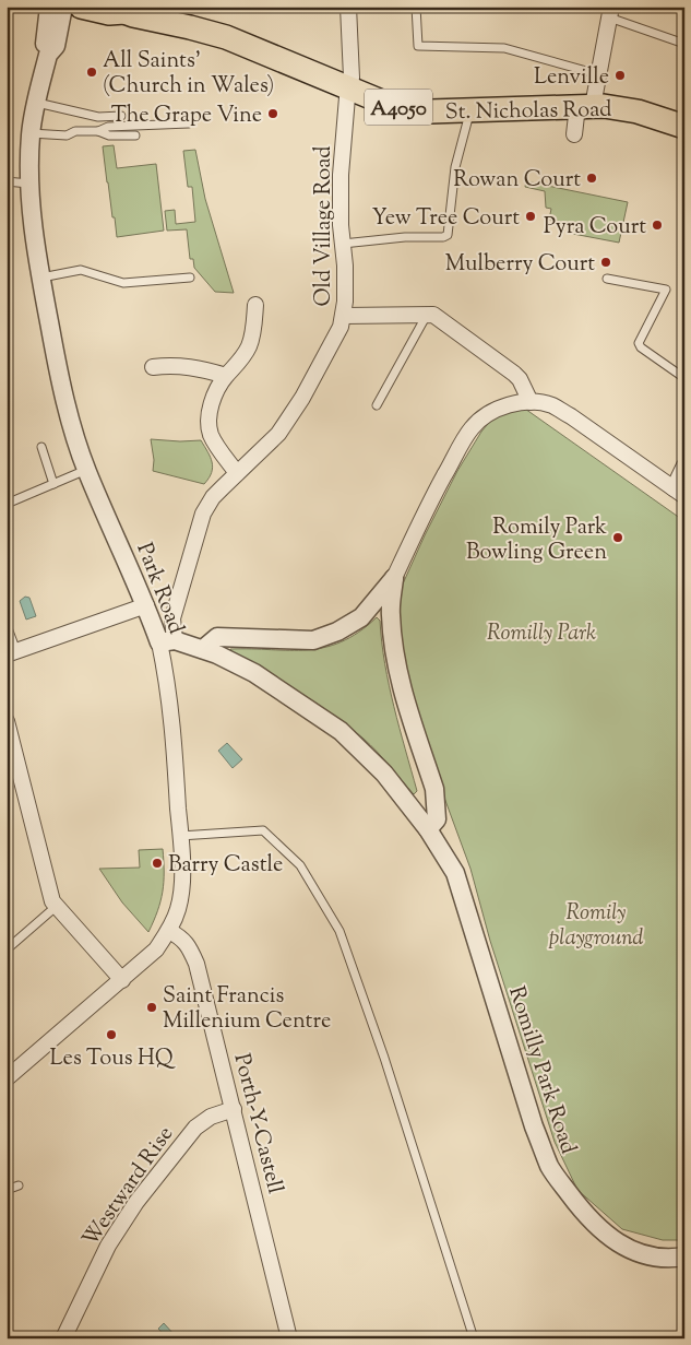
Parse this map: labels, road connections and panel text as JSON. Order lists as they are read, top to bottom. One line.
{"streets":{"main road":["A4050","St. Nicholas Road"],"street":["Old Village Road","Park Road","Romilly Park Road","Porth-Y-Castell","Westward Rise"]},"crossings":[["St. Nicholas Road","Old Village Road"],["Old Village Road","Park Road"],["Old Village Road","Romilly Park Road"],["Park Road","Romilly Park Road"],["Park Road","Porth-Y-Castell"],["Porth-Y-Castell","Westward Rise"]],"parks":["Romilly Park","Romily playground"],"places":["All Saints' (Church in Wales)","Lenville","The Grape Vine","Rowan Court","Yew Tree Court","Pyra Court","Mulberry Court","Romily Park Bowling Green","Barry Castle","Saint Francis Millenium Centre","Les Tous HQ"]}
